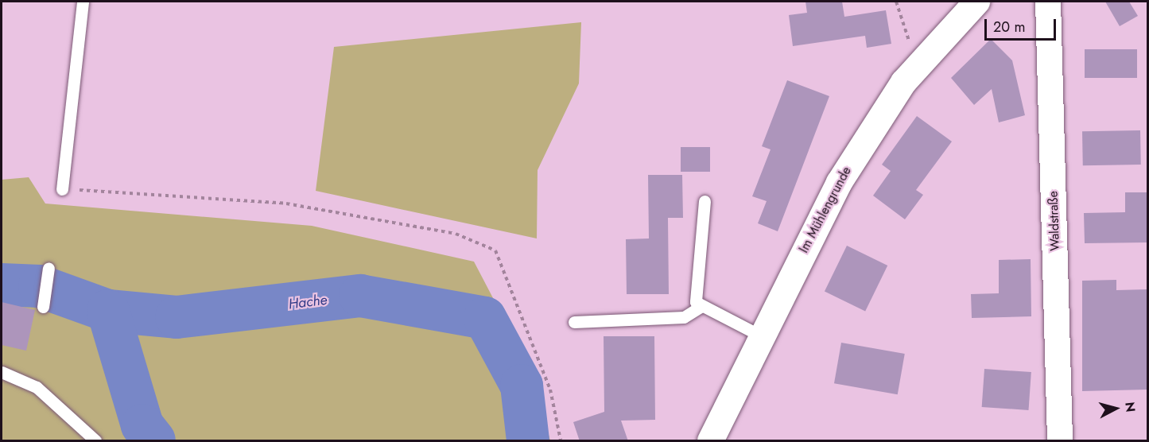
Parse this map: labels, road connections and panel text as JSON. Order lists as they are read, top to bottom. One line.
{"streets":{"main road":["Im Mühlengrunde"],"street":["Waldstraße"]},"water":["Hache"],"scale_bar":"20 m","north":"right"}
